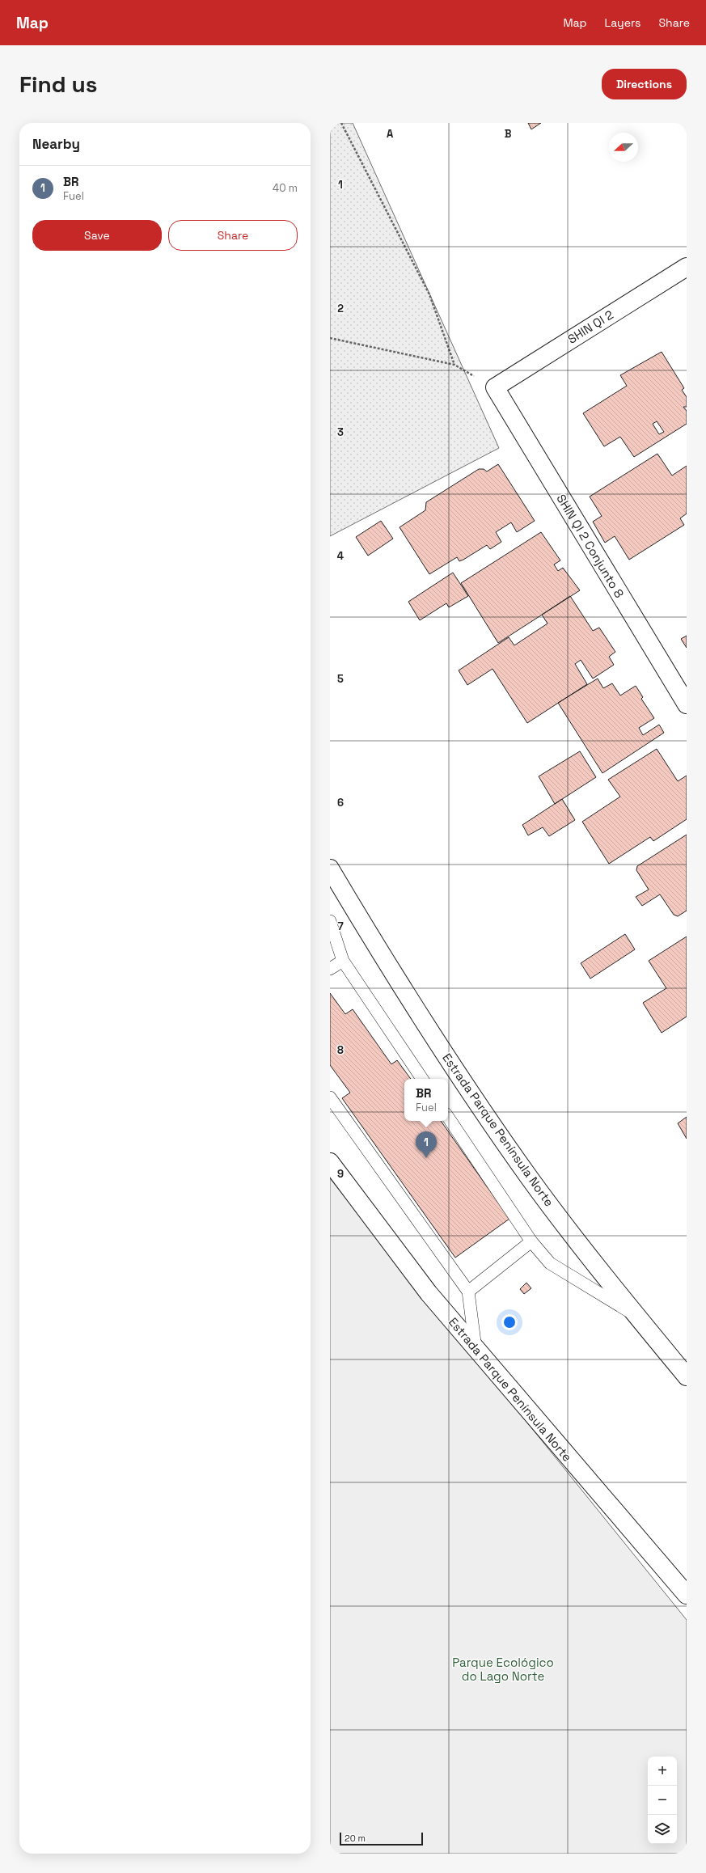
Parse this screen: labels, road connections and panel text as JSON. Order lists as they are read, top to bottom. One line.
{"streets":{"main road":["SHIN QI 2","SHIN QI 2 Conjunto 8","Estrada Parque Península Norte"]},"crossings":[["SHIN QI 2","SHIN QI 2 Conjunto 8"]],"parks":["Parque Ecológico do Lago Norte"],"scale_bar":"20 m","north":"left","page":{"header":"Map","nav":["Map","Layers","Share"],"buttons":["Directions",["Save","Share"]],"title":"Find us","heading":"Nearby","list":[{"mark":"1","name":"BR","note":"Fuel","value":"40 m"}],"popup":["BR","Fuel"],"pins":"1","map_buttons":["+","−"],"scale":"20 m"},"grid":{"columns":["A","B"],"rows":["1","2","3","4","5","6","7","8","9"]}}
